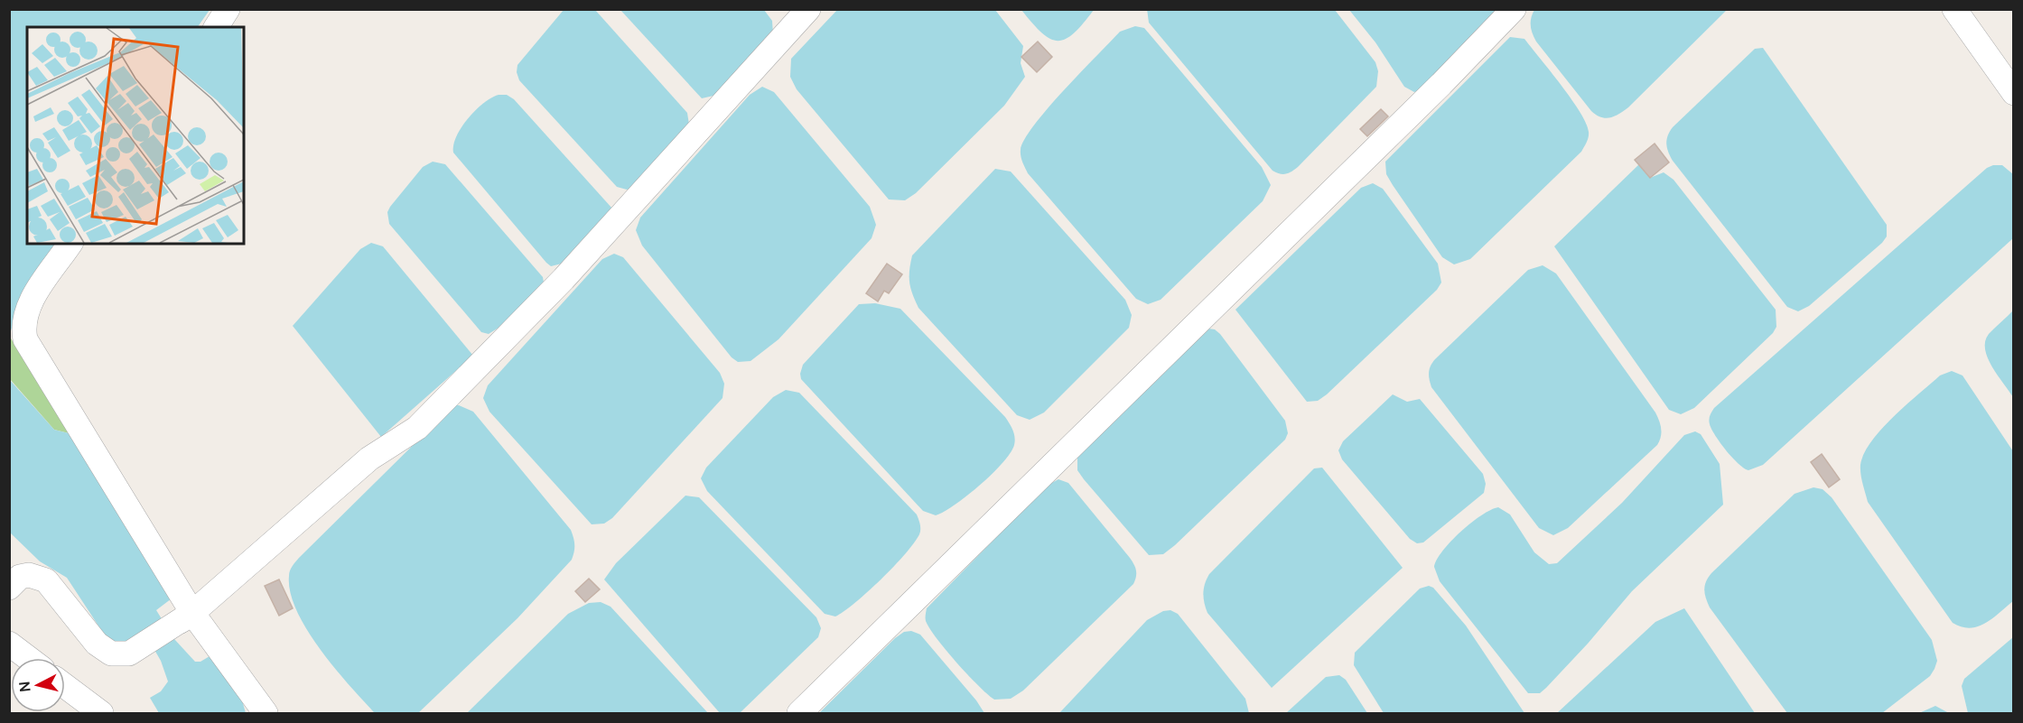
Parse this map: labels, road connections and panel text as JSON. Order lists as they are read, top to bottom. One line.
{"north":"left"}
